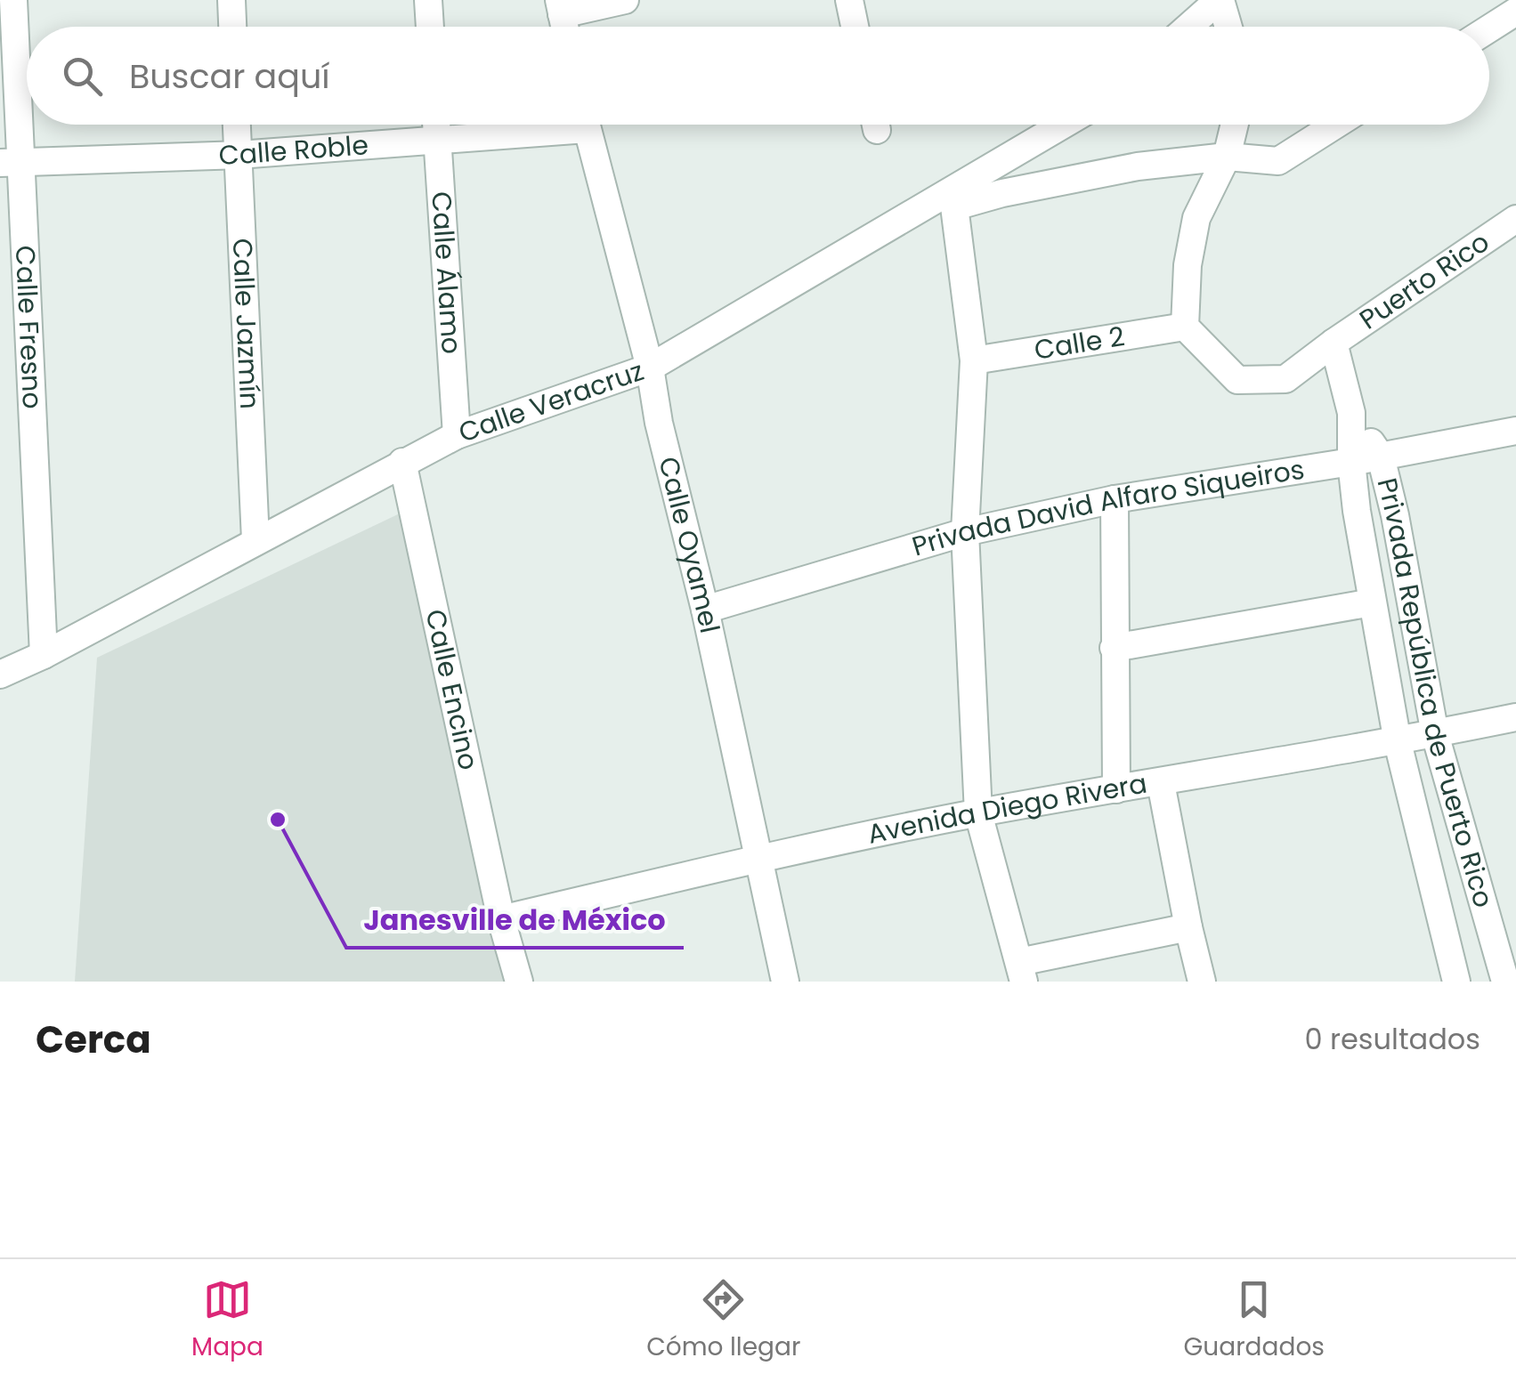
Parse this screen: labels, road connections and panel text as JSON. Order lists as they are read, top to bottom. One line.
{"streets":{"street":["Calle Roble","Calle Álamo","Puerto Rico","Calle Jazmín","Calle Fresno","Calle 2","Calle Veracruz","Privada David Alfaro Siqueiros","Calle Oyamel","Calle Encino","Privada República de Puerto Rico","Avenida Diego Rivera"]},"crossings":[["Calle Roble","Calle Álamo"],["Calle Roble","Calle Jazmín"],["Calle Roble","Calle Fresno"],["Calle Álamo","Calle Veracruz"],["Puerto Rico","Calle 2"],["Puerto Rico","Privada República de Puerto Rico"],["Calle Jazmín","Calle Veracruz"],["Calle Fresno","Calle Veracruz"],["Calle Veracruz","Calle Oyamel"],["Calle Veracruz","Calle Encino"],["Privada David Alfaro Siqueiros","Calle Oyamel"],["Privada David Alfaro Siqueiros","Privada República de Puerto Rico"],["Calle Oyamel","Avenida Diego Rivera"],["Calle Encino","Avenida Diego Rivera"],["Privada República de Puerto Rico","Avenida Diego Rivera"]],"places":["Janesville de México"],"page":{"search":"Buscar aquí","heading":["Cerca","0 resultados"],"nav":["Mapa","Cómo llegar","Guardados"]}}
